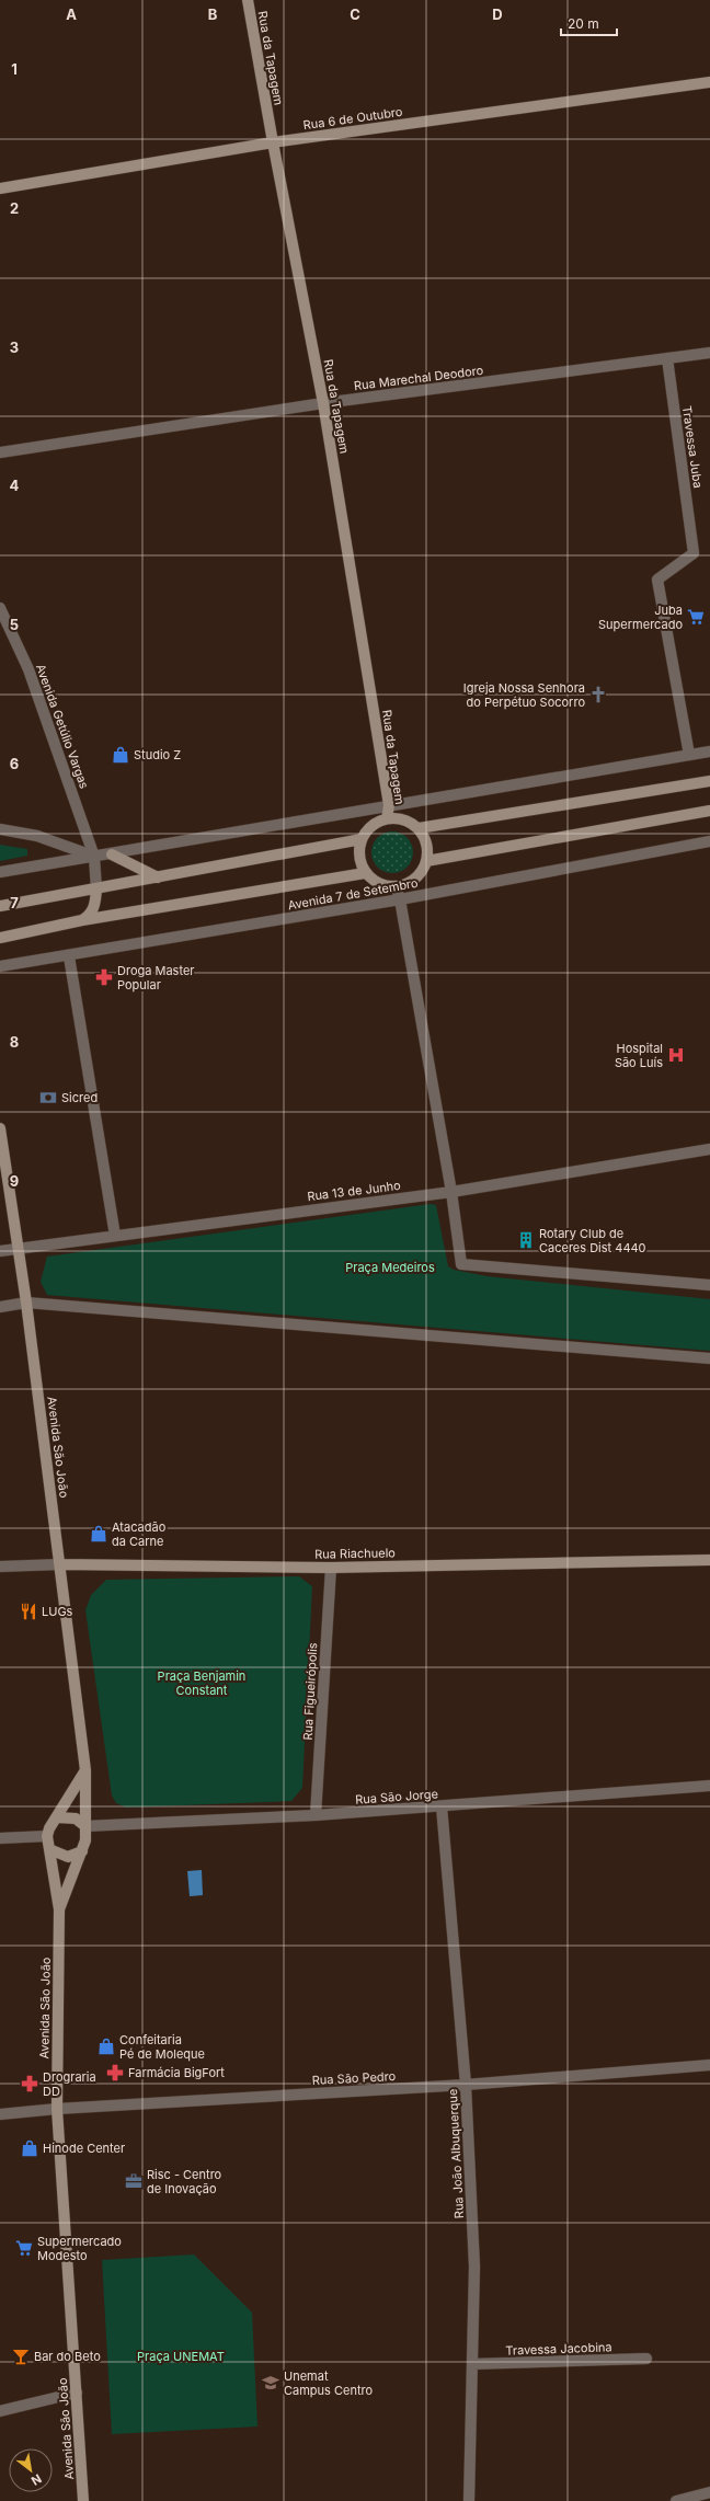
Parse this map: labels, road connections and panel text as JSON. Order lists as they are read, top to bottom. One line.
{"streets":{"main road":["Rua da Tapagem","Rua 6 de Outubro","Avenida 7 de Setembro","Avenida São João","Rua Riachuelo"],"street":["Rua Marechal Deodoro","Travessa Juba","Avenida Getúlio Vargas","Rua 13 de Junho","Rua Figueirópolis","Rua São Jorge","Rua São Pedro","Rua João Albuquerque","Travessa Jacobina"]},"crossings":[["Rua da Tapagem","Rua 6 de Outubro"],["Rua da Tapagem","Rua Marechal Deodoro"],["Rua da Tapagem","Avenida 7 de Setembro"],["Rua Marechal Deodoro","Travessa Juba"],["Rua 13 de Junho","Avenida São João"],["Avenida São João","Rua Riachuelo"],["Avenida São João","Rua São Jorge"],["Avenida São João","Rua São Pedro"],["Rua Riachuelo","Rua Figueirópolis"],["Rua Figueirópolis","Rua São Jorge"],["Rua São Jorge","Rua João Albuquerque"],["Rua São Pedro","Rua João Albuquerque"],["Rua João Albuquerque","Travessa Jacobina"]],"parks":["Praça Medeiros","Praça Benjamin Constant","Praça UNEMAT"],"places":{"supermarket":["Juba Supermercado","Supermercado Modesto"],"church":["Igreja Nossa Senhora do Perpétuo Socorro"],"shop":["Studio Z","Atacadão da Carne","Confeitaria Pé de Moleque","Hinode Center"],"pharmacy":["Droga Master Popular","Farmácia BigFort","Drograria DD"],"hospital":["Hospital São Luís"],"bank":["Sicred"],"building":["Rotary Club de Caceres Dist 4440"],"restaurant":["LUGs"],"office":["Risc - Centro de Inovação"],"bar":["Bar do Beto"],"school or university":["Unemat Campus Centro"]},"scale_bar":"20 m","north":"bottom right","grid":{"columns":["A","B","C","D"],"rows":["1","2","3","4","5","6","7","8","9"]}}
